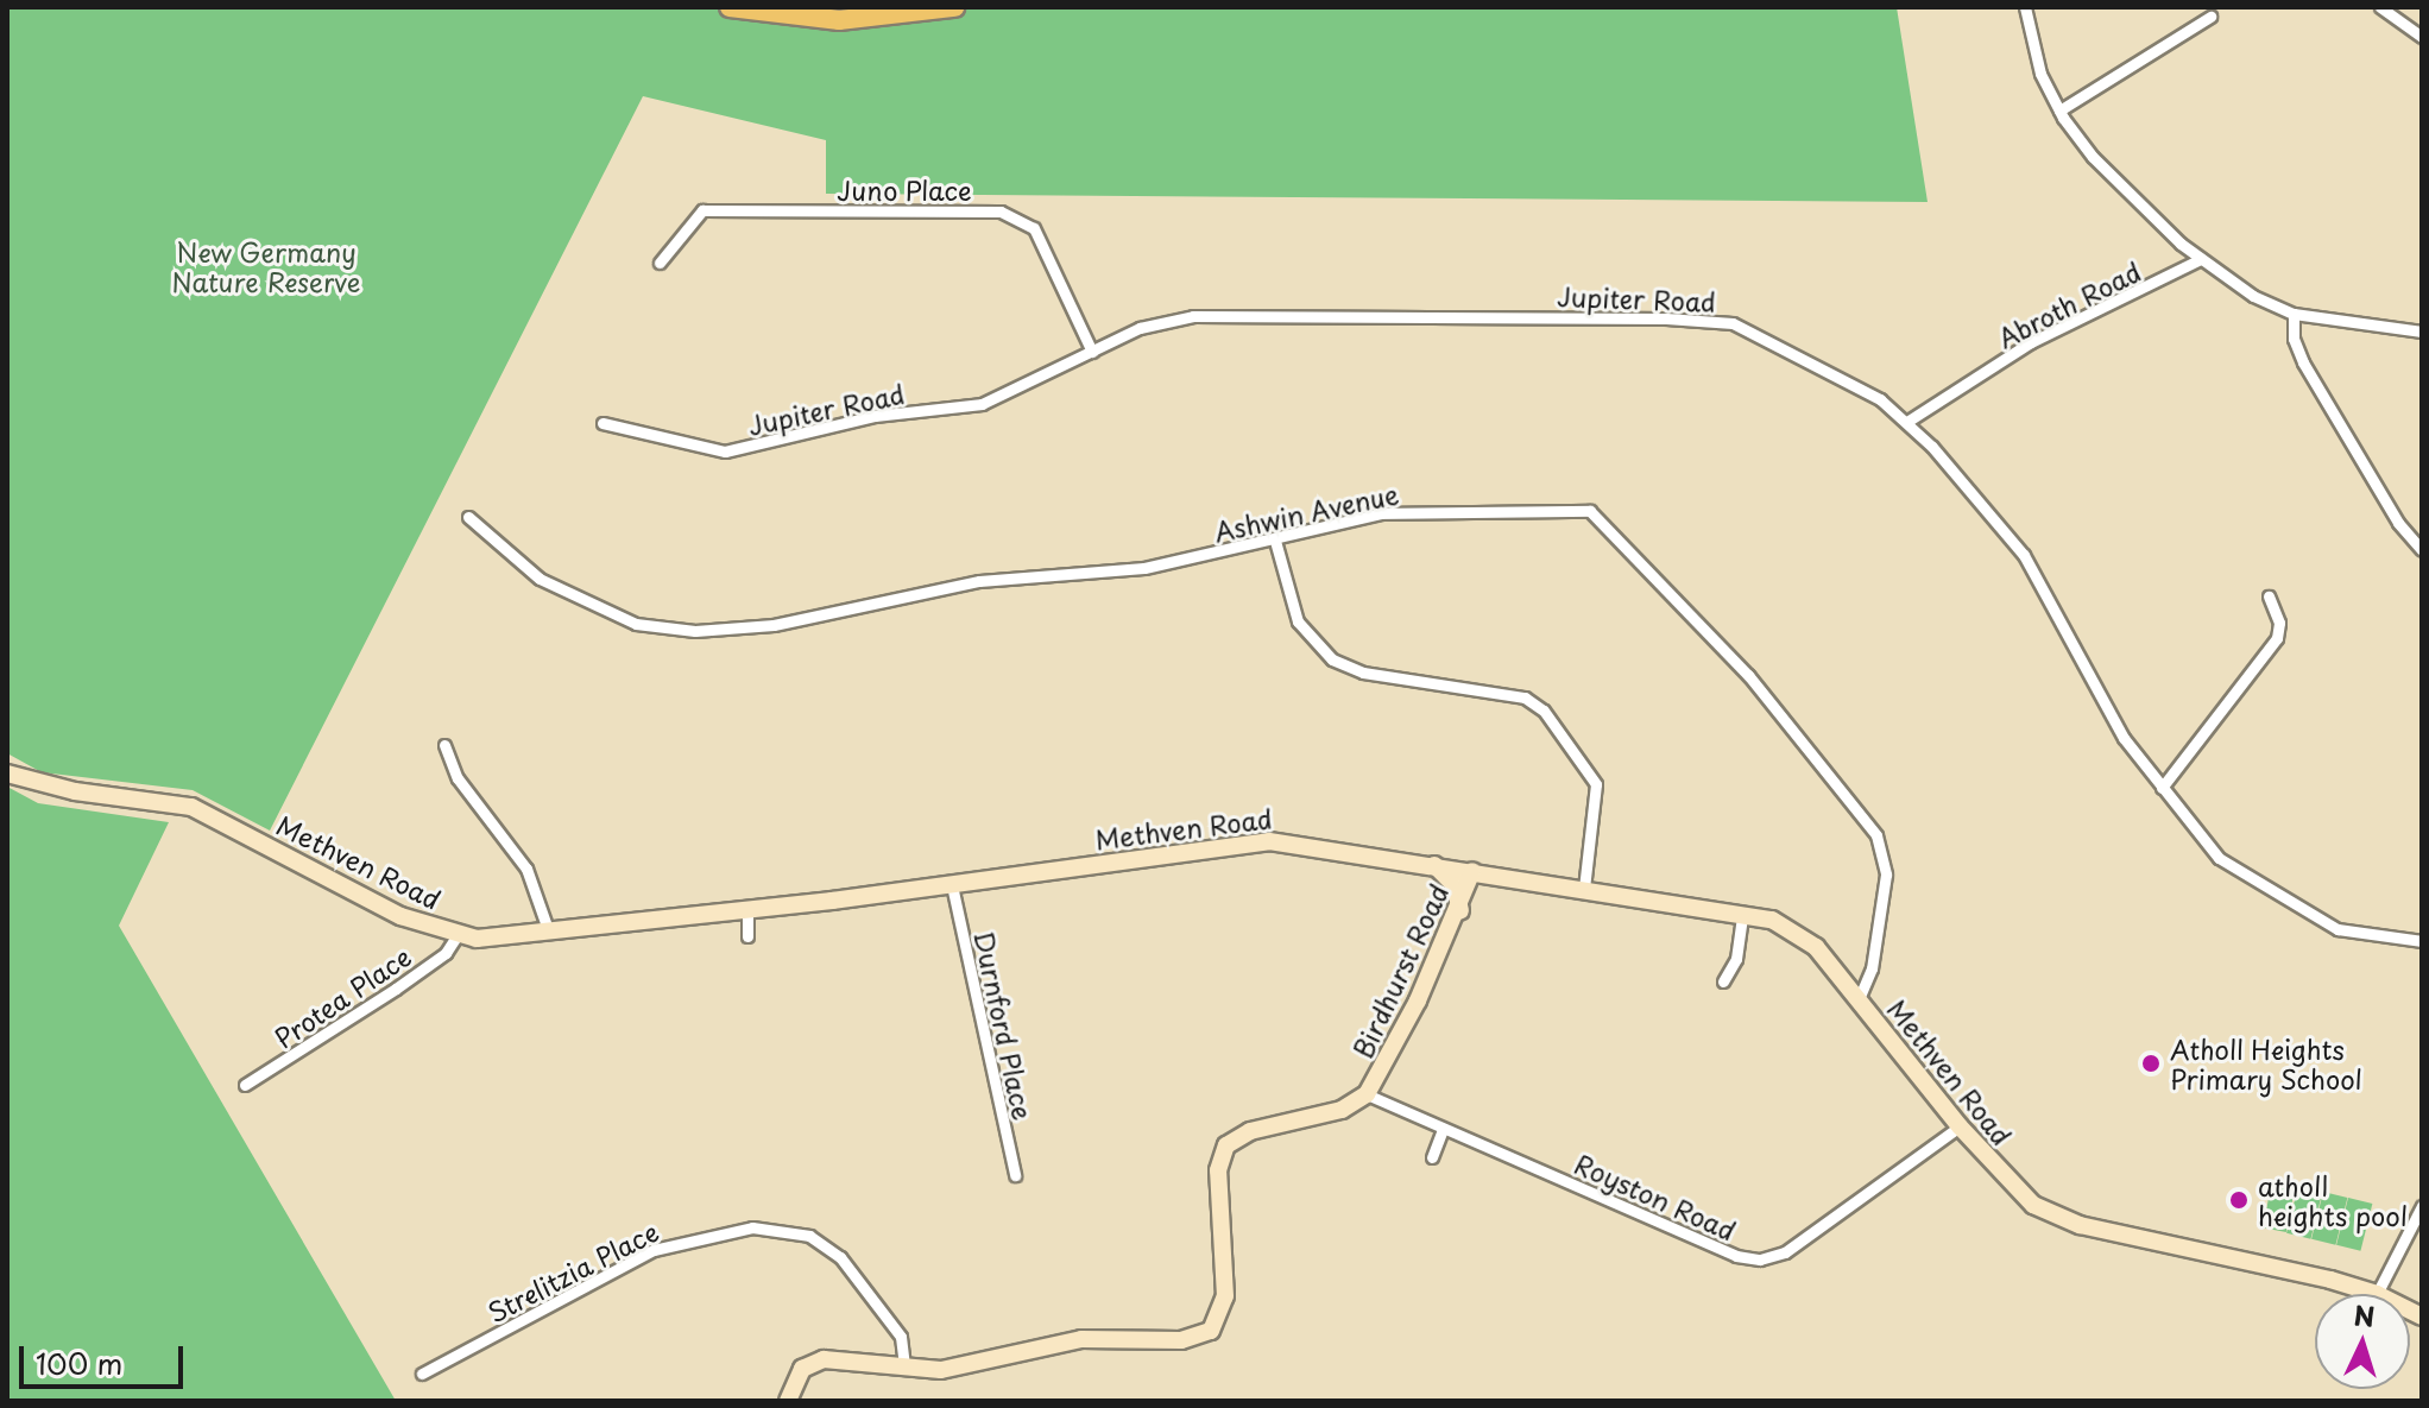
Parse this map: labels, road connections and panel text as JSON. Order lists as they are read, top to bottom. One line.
{"streets":{"street":["Juno Place","Jupiter Road","Abroth Road","Ashwin Avenue","Methven Road","Birdhurst Road","Protea Place","Durnford Place","Royston Road","Strelitzia Place"]},"crossings":[["Juno Place","Jupiter Road"],["Jupiter Road","Abroth Road"],["Ashwin Avenue","Methven Road"],["Methven Road","Birdhurst Road"],["Methven Road","Protea Place"],["Methven Road","Durnford Place"],["Methven Road","Royston Road"],["Birdhurst Road","Royston Road"],["Birdhurst Road","Strelitzia Place"]],"parks":["New Germany Nature Reserve"],"places":["Atholl Heights Primary School","atholl heights pool"],"scale_bar":"100 m","north":"top"}
